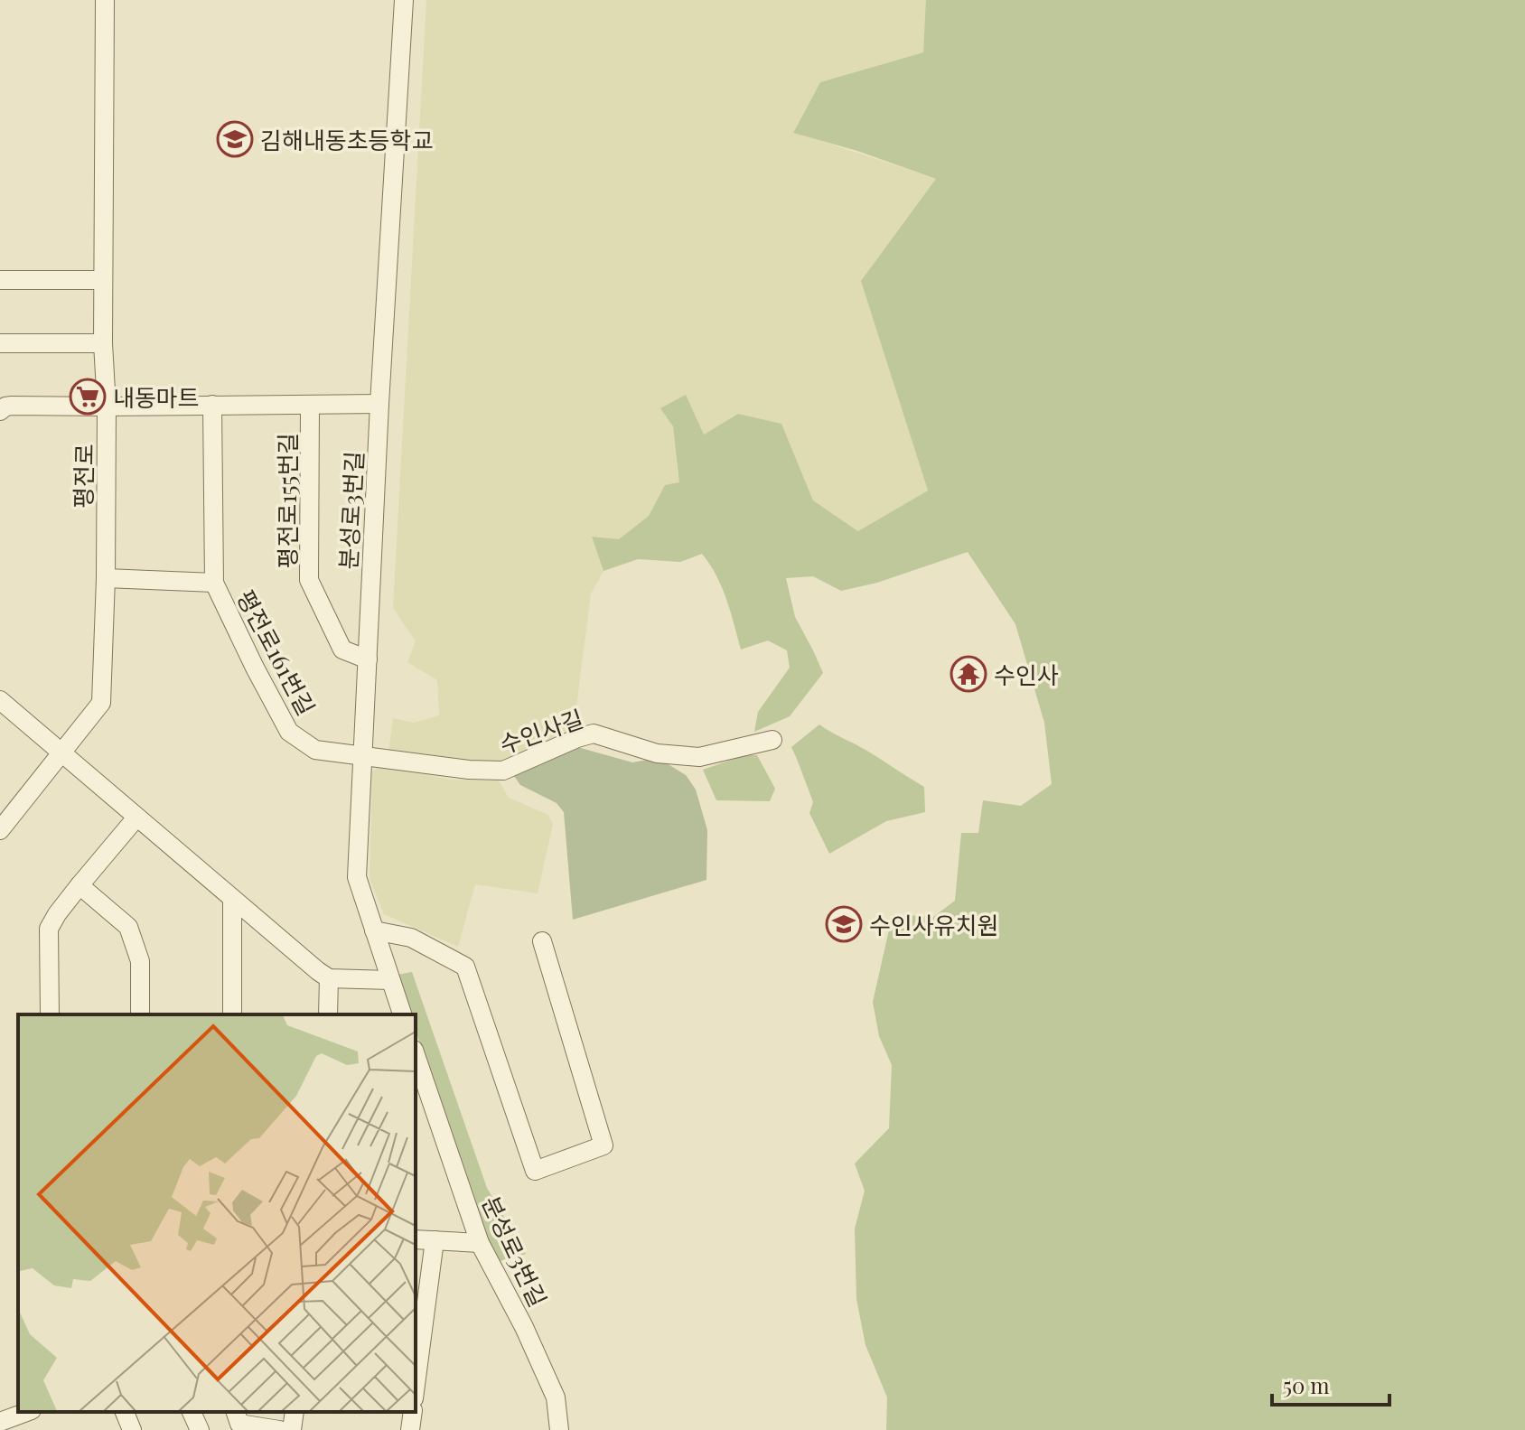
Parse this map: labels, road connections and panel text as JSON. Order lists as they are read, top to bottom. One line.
{"streets":{"street":["평전로","평전로155번길","분성로3번길","평전로161번길","수인사길"]},"crossings":[["평전로","평전로155번길"],["평전로","평전로161번길"],["평전로155번길","분성로3번길"],["분성로3번길","평전로161번길"],["분성로3번길","수인사길"],["평전로161번길","수인사길"]],"places":{"school or university":["김해내동초등학교","수인사유치원"],"supermarket":["내동마트"],"temple":["수인사"]},"scale_bar":"50 m"}
